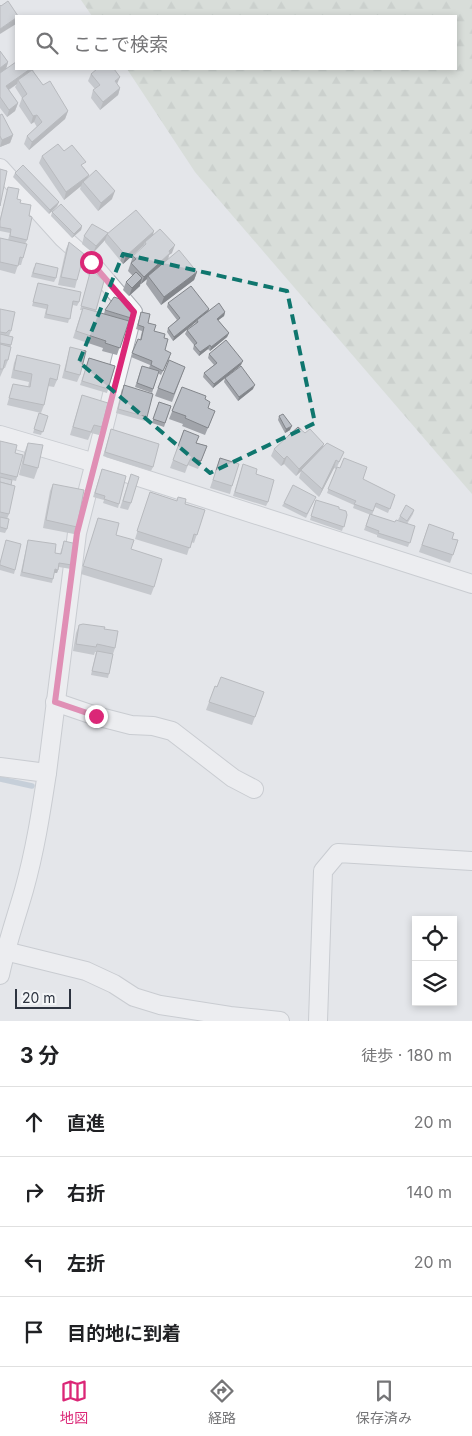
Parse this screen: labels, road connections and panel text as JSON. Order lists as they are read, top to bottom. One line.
{"scale_bar":"20 m","page":{"search":"ここで検索","scale":"20 m","heading":["3 分","徒歩 · 180 m"],"list":[["直進","20 m"],["右折","140 m"],["左折","20 m"],"目的地に到着"],"nav":["地図","経路","保存済み"]}}
